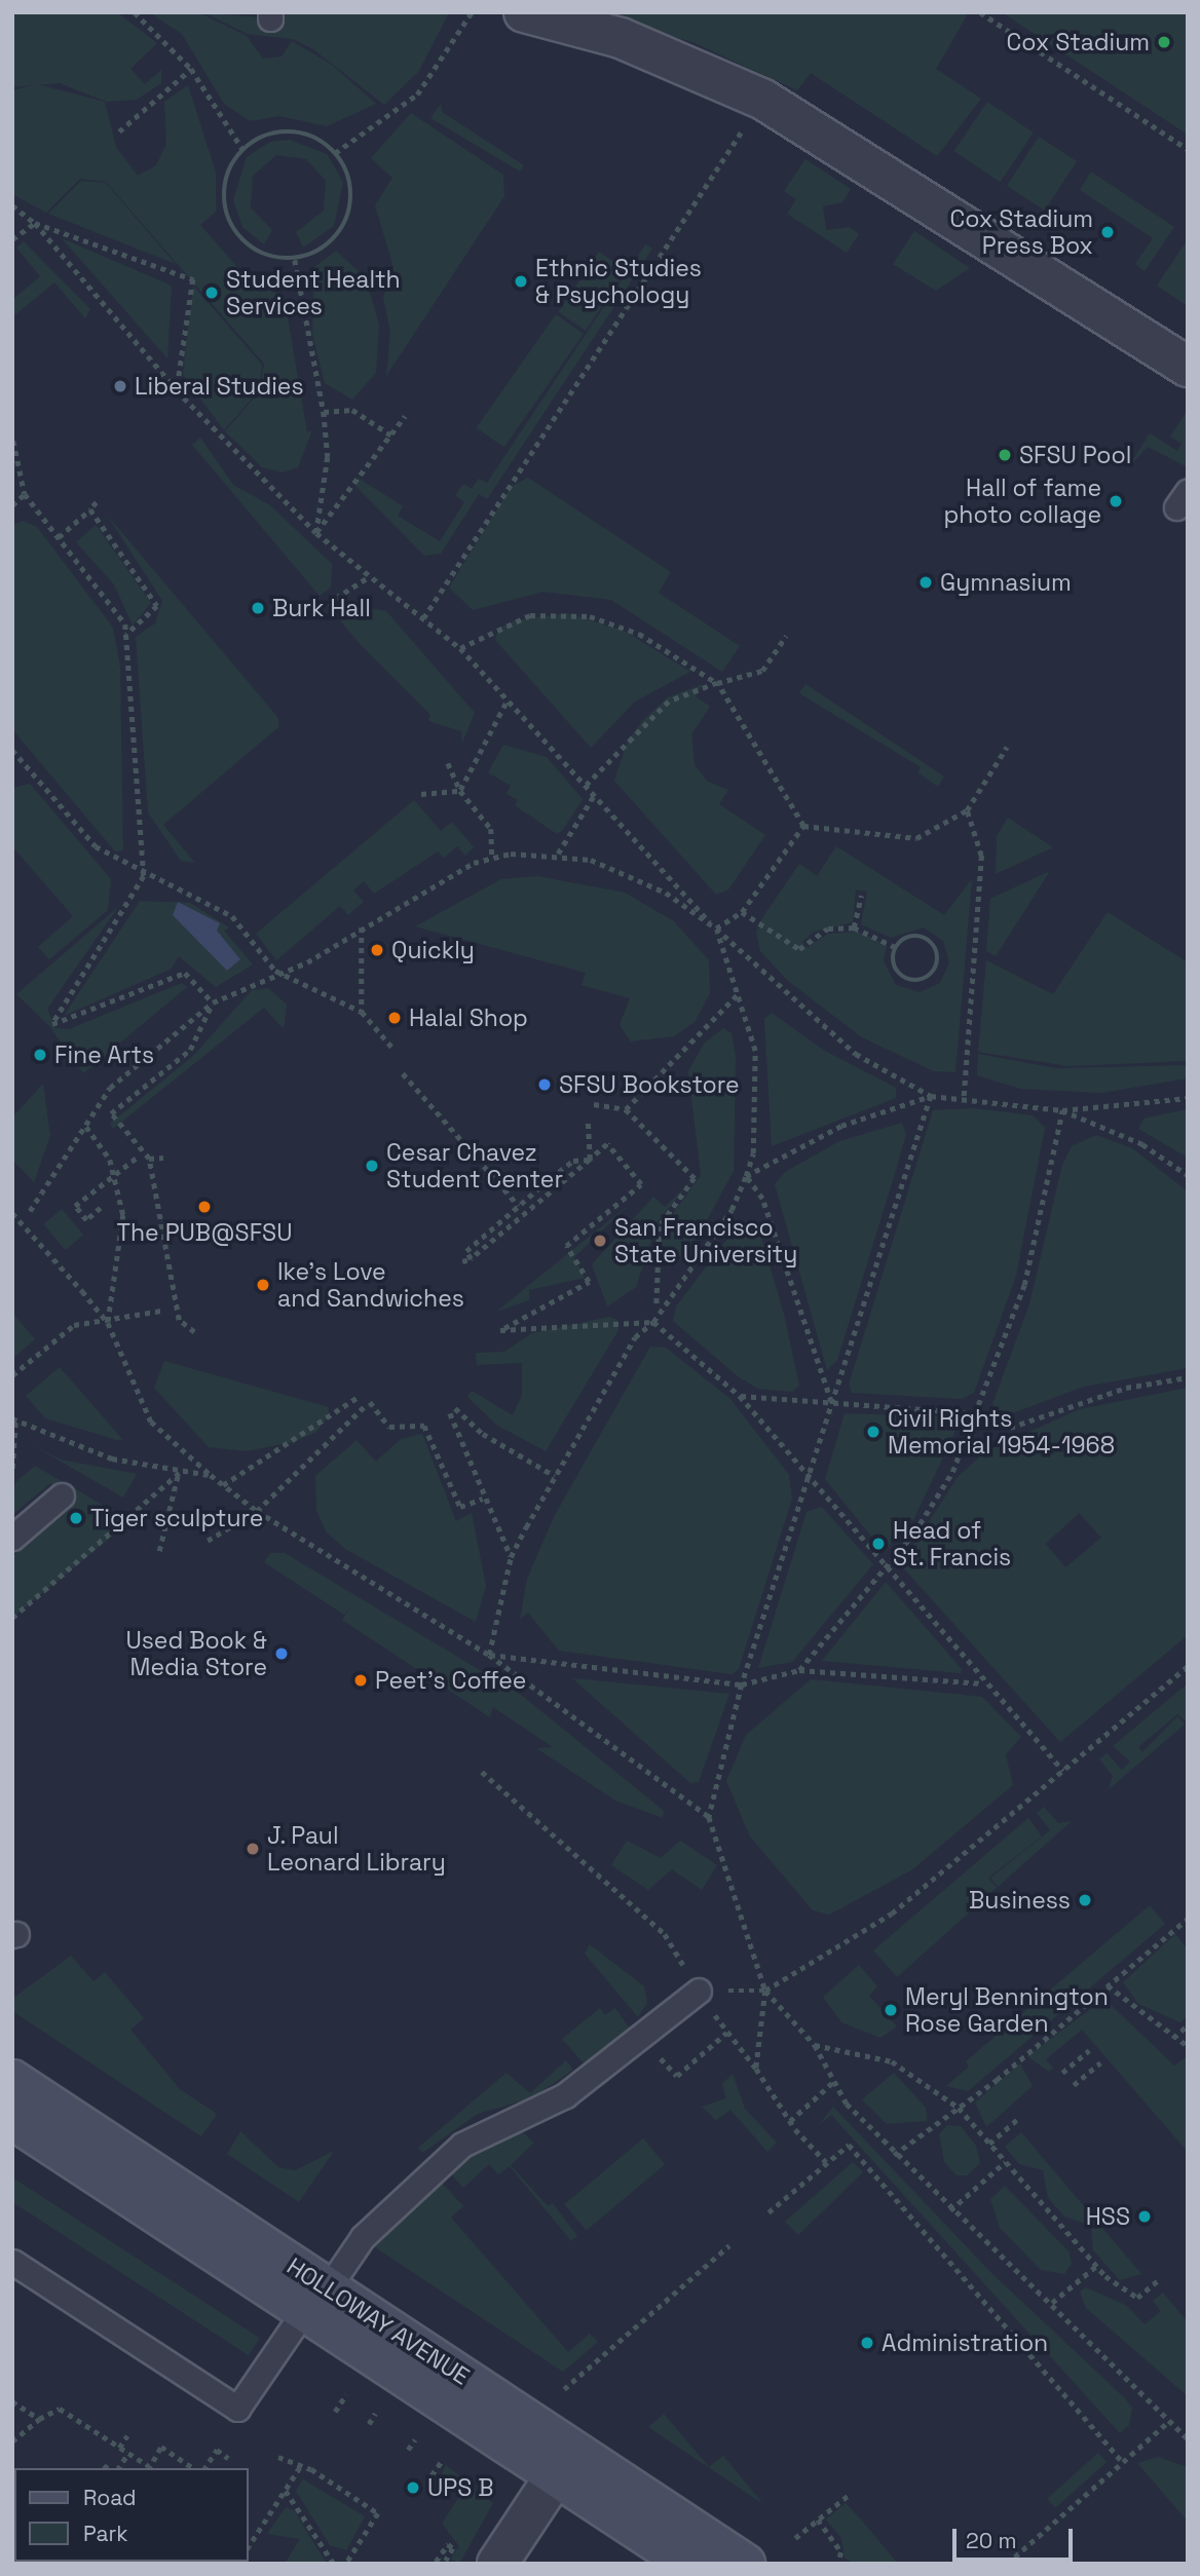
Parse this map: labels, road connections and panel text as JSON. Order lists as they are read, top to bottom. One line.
{"streets":{"street":["HOLLOWAY AVENUE"]},"places":["Cox Stadium","Cox Stadium Press Box","Ethnic Studies & Psychology","Student Health Services","Liberal Studies","SFSU Pool","Hall of fame photo collage","Gymnasium","Burk Hall","Quickly","Halal Shop","Fine Arts","SFSU Bookstore","Cesar Chavez Student Center","The PUB@SFSU","San Francisco State University","Ike's Love and Sandwiches","Civil Rights Memorial 1954-1968","Tiger sculpture","Head of St. Francis","Used Book & Media Store","Peet's Coffee","J. Paul Leonard Library","Business","Meryl Bennington Rose Garden","HSS","Administration","UPS B"],"legend":["Road","Park"],"scale_bar":"20 m"}
